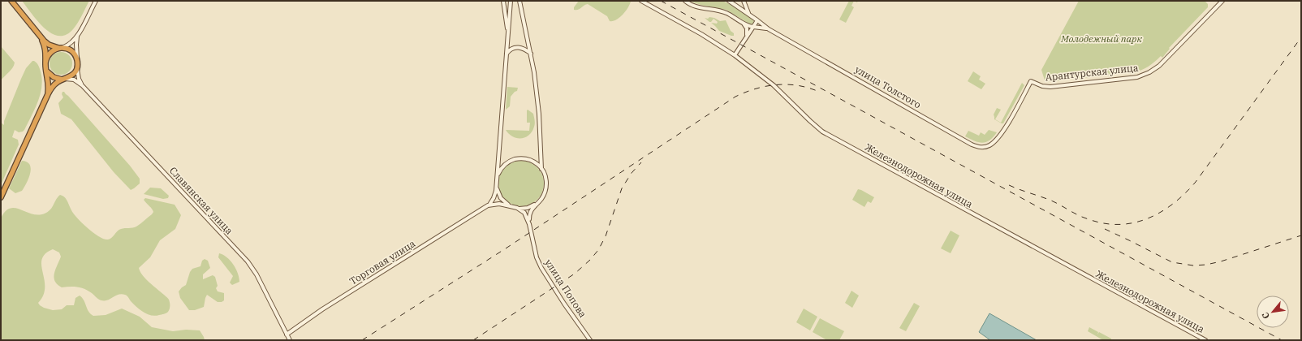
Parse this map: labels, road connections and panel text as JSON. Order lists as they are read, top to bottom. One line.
{"streets":{"street":["Арантурская улица","улица Толстого","Железнодорожная улица","Славянская улица","Торговая улица","улица Попова"]},"crossings":[["Арантурская улица","улица Толстого"],["Славянская улица","Торговая улица"]],"parks":["Молодежный парк"],"north":"bottom left"}
